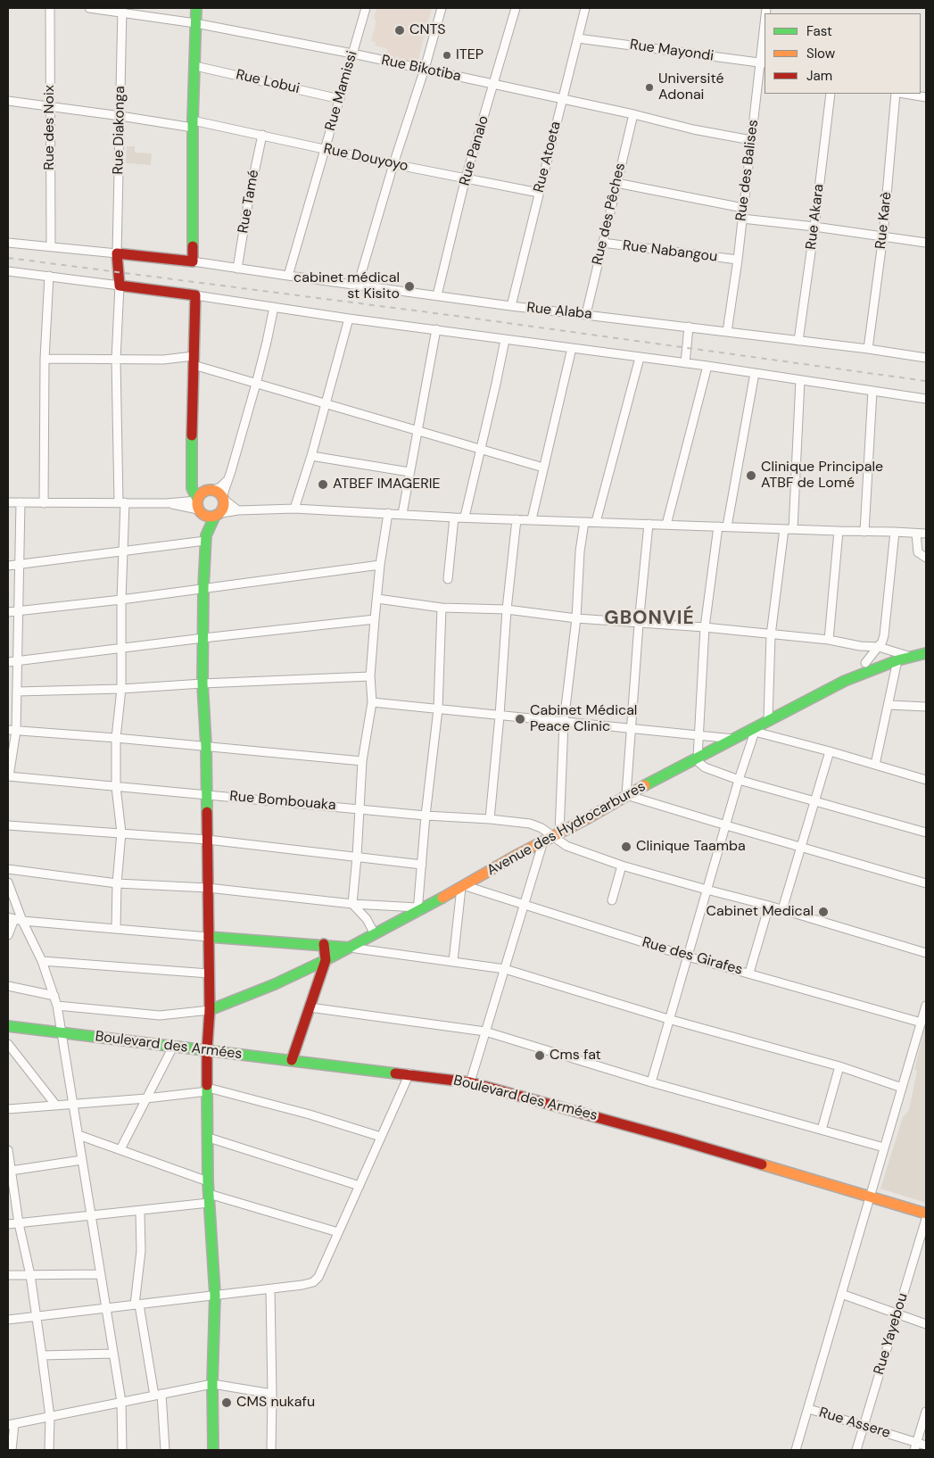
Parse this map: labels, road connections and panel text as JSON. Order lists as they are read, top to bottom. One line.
{"streets":{"main road":["Avenue des Hydrocarbures","Boulevard des Armées"],"street":["Rue Mayondi","Rue Bikotiba","Rue Lobui","Rue Mamissi","Rue des Noix","Rue Diakonga","Rue Panalo","Rue Atoeta","Rue Douyoyo","Rue des Balises","Rue Tamé","Rue des Pêches","Rue Akara","Rue Karè","Rue Nabangou","Rue Alaba","Rue Bombouaka","Rue des Girafes","Rue Yayebou","Rue Assere"]},"crossings":[["Rue Mayondi","Rue Atoeta"],["Rue Mayondi","Rue des Balises"],["Rue Bikotiba","Rue Mamissi"],["Rue Bikotiba","Rue Diakonga"],["Rue Bikotiba","Rue Panalo"],["Rue Bikotiba","Rue Atoeta"],["Rue Bikotiba","Rue des Balises"],["Rue Bikotiba","Rue des Pêches"],["Rue Lobui","Rue Mamissi"],["Rue Mamissi","Rue Douyoyo"],["Rue Mamissi","Rue Alaba"],["Rue des Noix","Rue Douyoyo"],["Rue Diakonga","Rue Douyoyo"],["Rue Panalo","Rue Douyoyo"],["Rue Panalo","Rue Alaba"],["Rue Atoeta","Rue Douyoyo"],["Rue Atoeta","Rue Alaba"],["Rue Douyoyo","Rue Tamé"],["Rue des Balises","Rue Nabangou"],["Rue des Balises","Rue Alaba"],["Rue Tamé","Rue Alaba"],["Rue des Pêches","Rue Nabangou"],["Rue des Pêches","Rue Alaba"],["Rue Akara","Rue Alaba"],["Rue Karè","Rue Alaba"],["Rue Bombouaka","Avenue des Hydrocarbures"],["Avenue des Hydrocarbures","Rue des Girafes"],["Rue Yayebou","Rue Assere"]],"districts":["GBONVIÉ"],"places":["CNTS","ITEP","Université Adonai","cabinet médical st Kisito","Clinique Principale ATBF de Lomé","ATBEF IMAGERIE","Cabinet Médical Peace Clinic","Clinique Taamba","Cabinet Medical","Cms fat","CMS nukafu"],"legend":["Fast","Slow","Jam"]}
